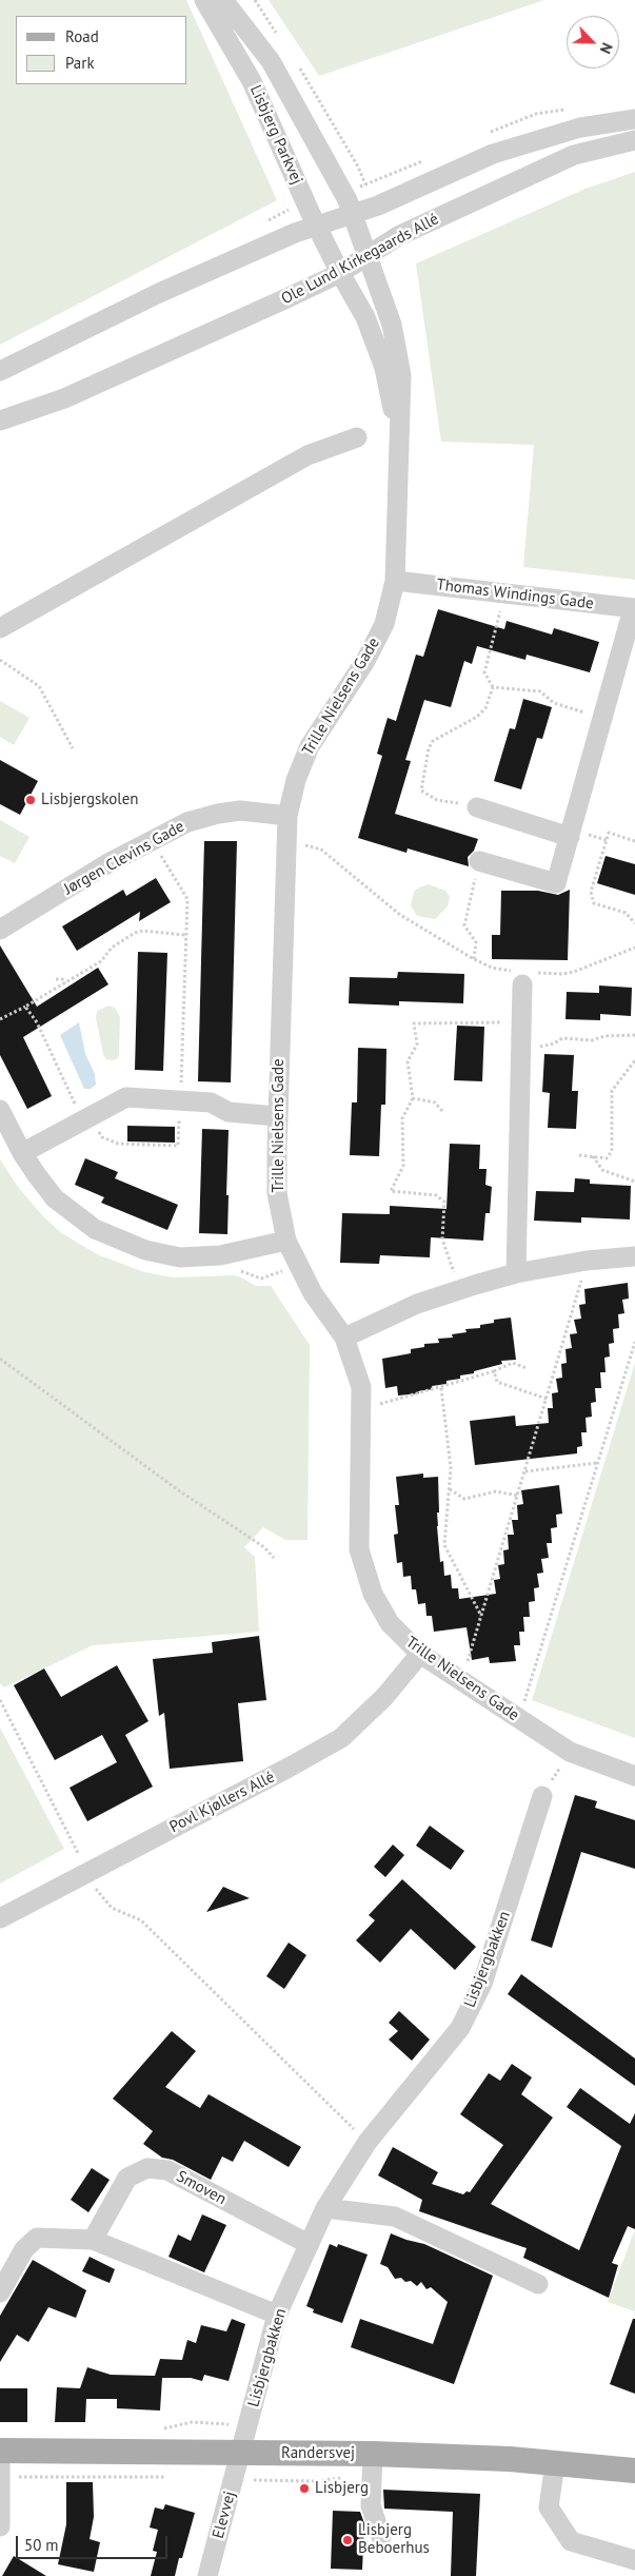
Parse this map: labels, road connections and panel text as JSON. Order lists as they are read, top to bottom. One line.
{"streets":{"main road":["Randersvej"],"street":["Lisbjerg Parkvej","Ole Lund Kirkegaards Allé","Thomas Windings Gade","Trille Nielsens Gade","Jørgen Clevins Gade","Povl Kjøllers Allé","Lisbjergbakken","Smoven","Elevvej"]},"crossings":[["Lisbjerg Parkvej","Ole Lund Kirkegaards Allé"],["Lisbjerg Parkvej","Trille Nielsens Gade"],["Ole Lund Kirkegaards Allé","Trille Nielsens Gade"],["Thomas Windings Gade","Trille Nielsens Gade"],["Trille Nielsens Gade","Jørgen Clevins Gade"],["Trille Nielsens Gade","Povl Kjøllers Allé"],["Lisbjergbakken","Smoven"],["Lisbjergbakken","Randersvej"],["Lisbjergbakken","Elevvej"],["Randersvej","Elevvej"]],"places":["Lisbjergskolen","Lisbjerg","Lisbjerg Beboerhus"],"legend":["Road","Park"],"scale_bar":"50 m","north":"bottom right"}
